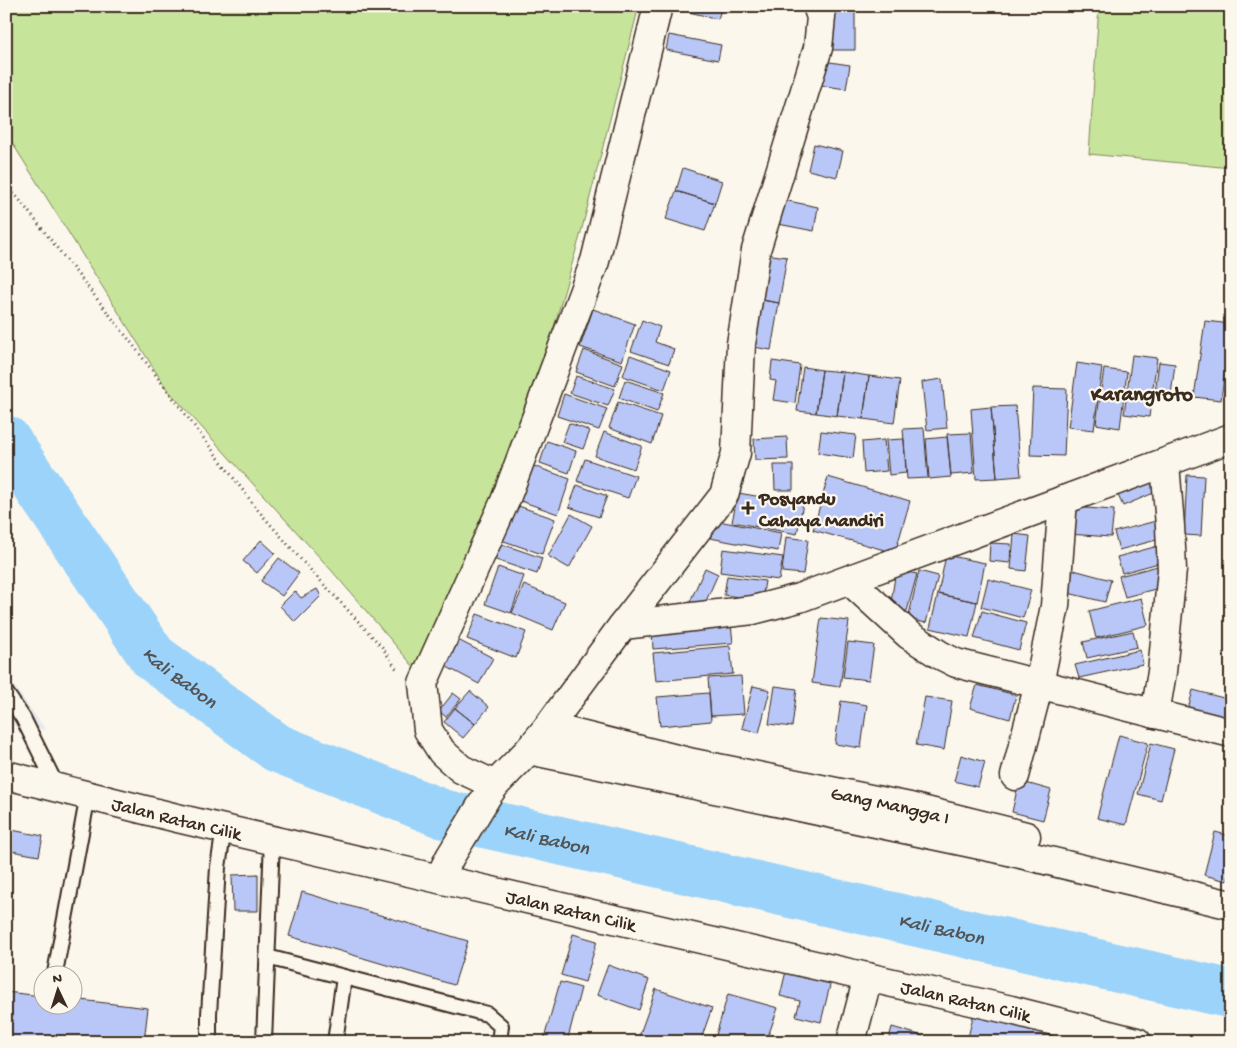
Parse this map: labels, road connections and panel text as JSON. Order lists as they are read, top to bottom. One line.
{"streets":{"street":["Gang Mangga I","Jalan Ratan Cilik"]},"districts":["Karangroto"],"water":["Kali Babon"],"places":{"health":["Posyandu Cahaya Mandiri"]},"north":"top"}
